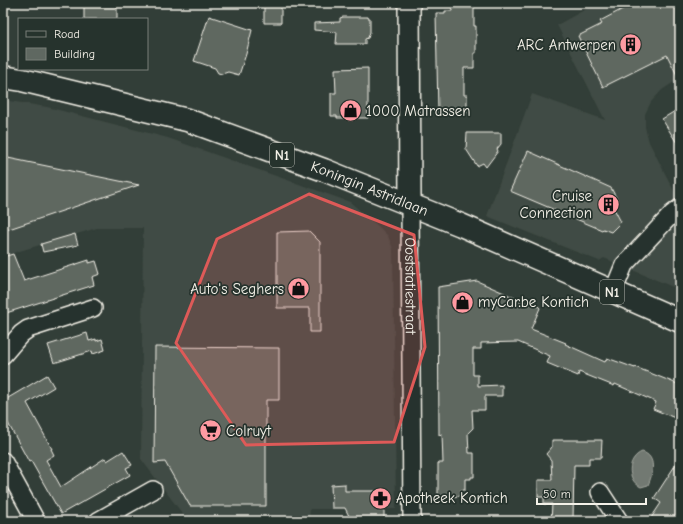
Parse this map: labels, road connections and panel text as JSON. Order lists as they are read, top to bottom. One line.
{"streets":{"main road":["N1","Koningin Astridlaan"],"street":["Ooststatiestraat"]},"crossings":[["Koningin Astridlaan","Ooststatiestraat"]],"places":{"building":["ARC Antwerpen","Cruise Connection"],"shop":["1000 Matrassen","Auto's Seghers","myCar.be Kontich"],"supermarket":["Colruyt"],"pharmacy":["Apotheek Kontich"]},"legend":["Road","Building"],"scale_bar":"50 m"}
